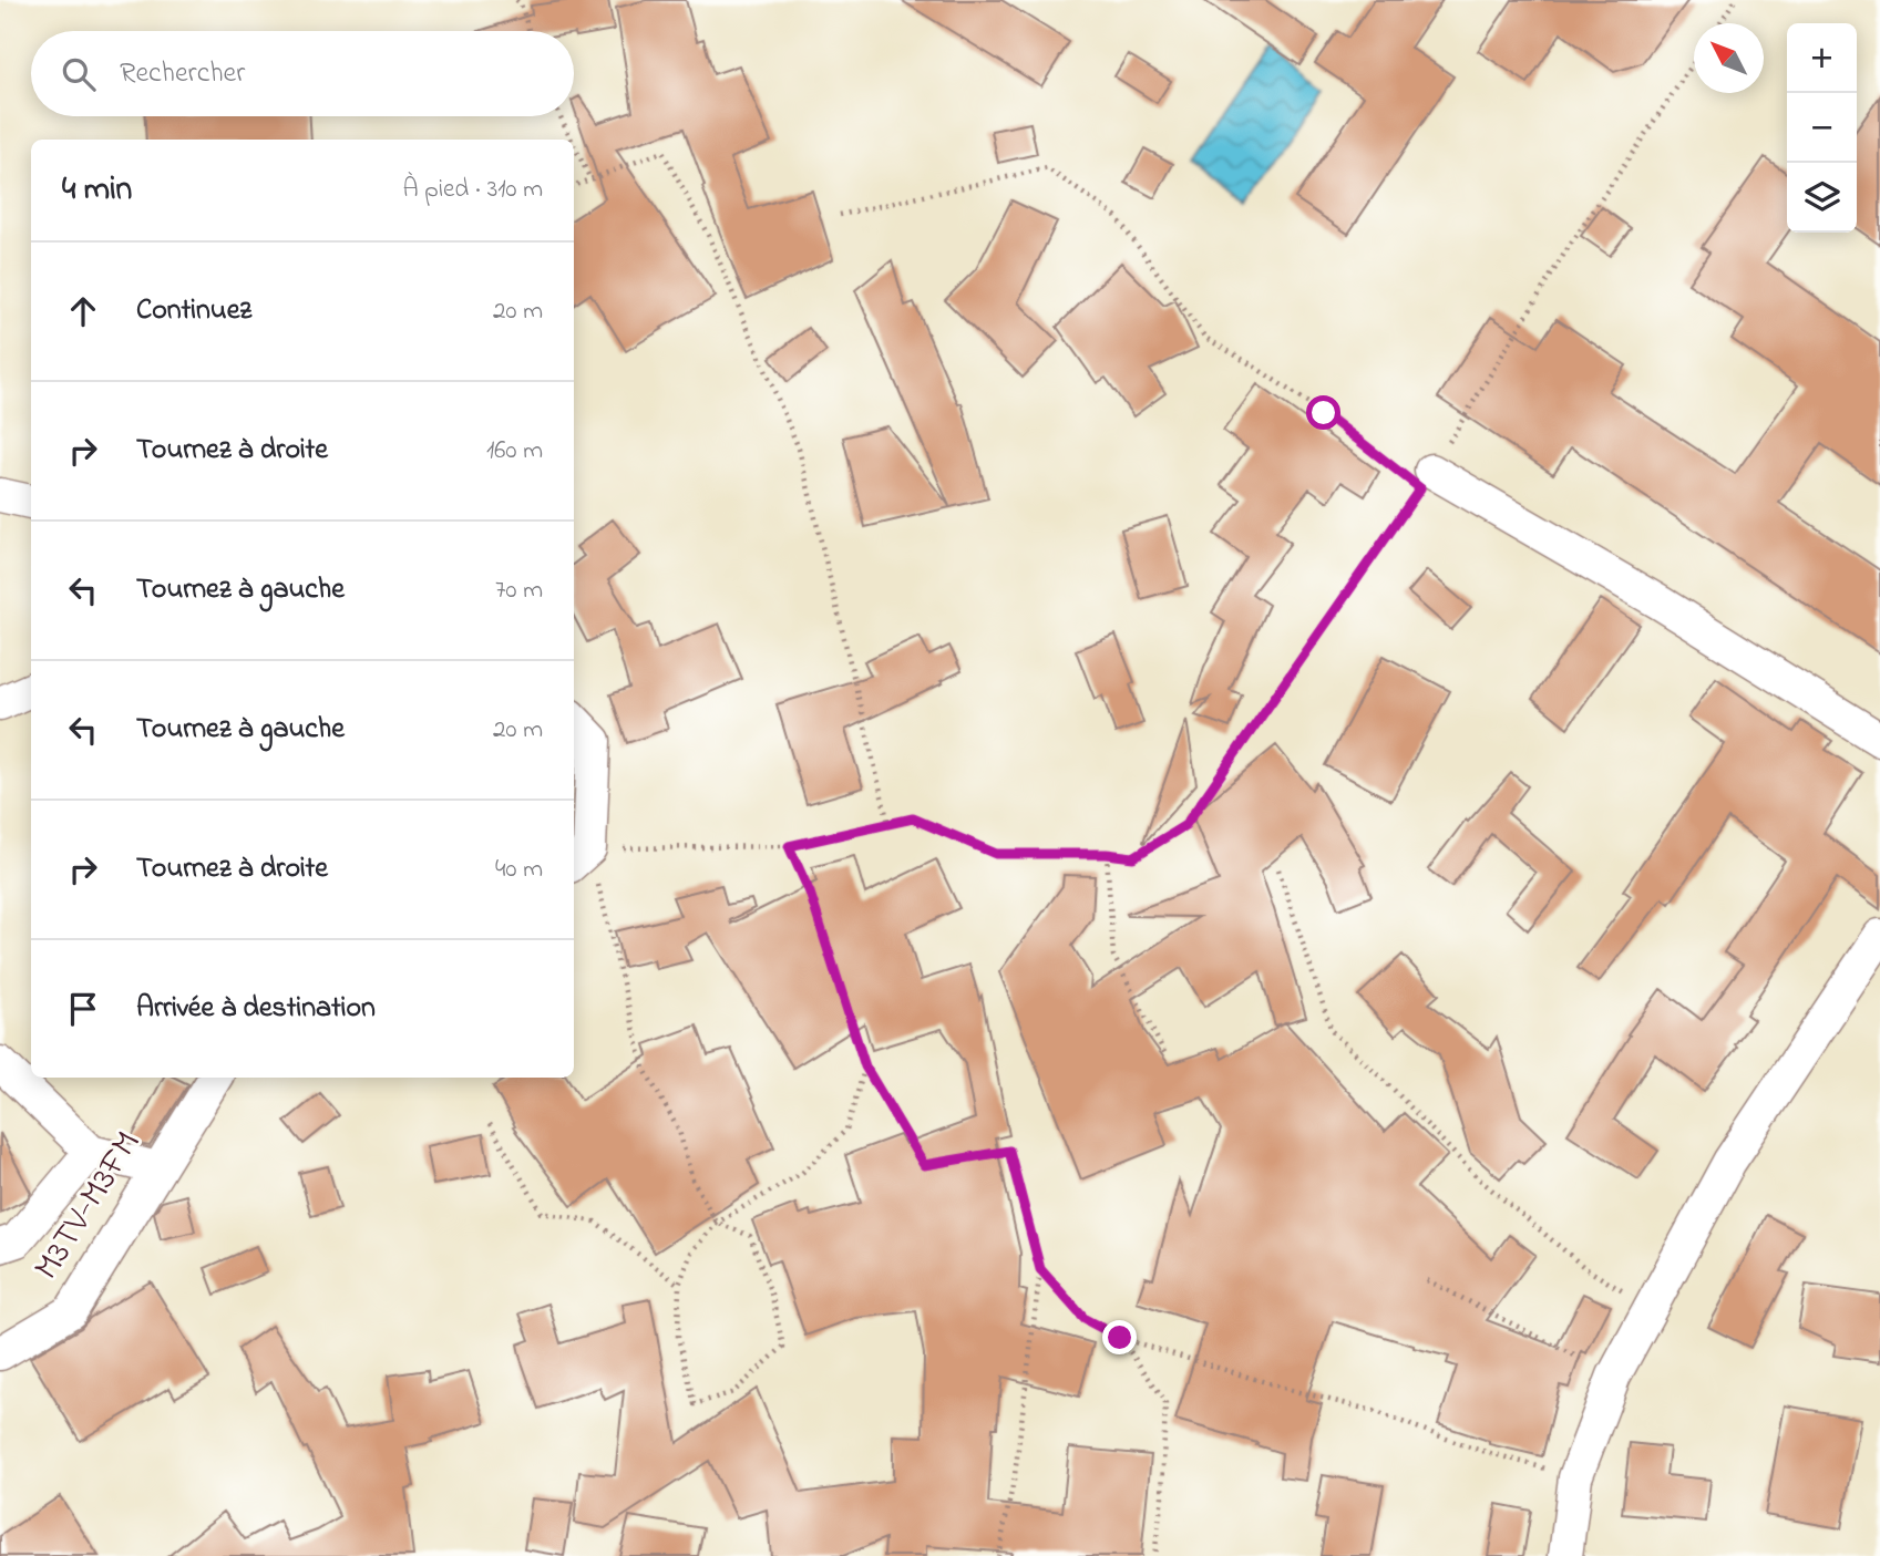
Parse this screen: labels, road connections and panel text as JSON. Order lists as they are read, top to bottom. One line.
{"streets":{"street":["M3TV-M3FM"]},"north":"top left","page":{"map_buttons":["+","−"],"search":"Rechercher","heading":["4 min","À pied · 310 m"],"list":[["Continuez","20 m"],["Tournez à droite","160 m"],["Tournez à gauche","70 m"],["Tournez à gauche","20 m"],["Tournez à droite","40 m"],"Arrivée à destination"]}}
